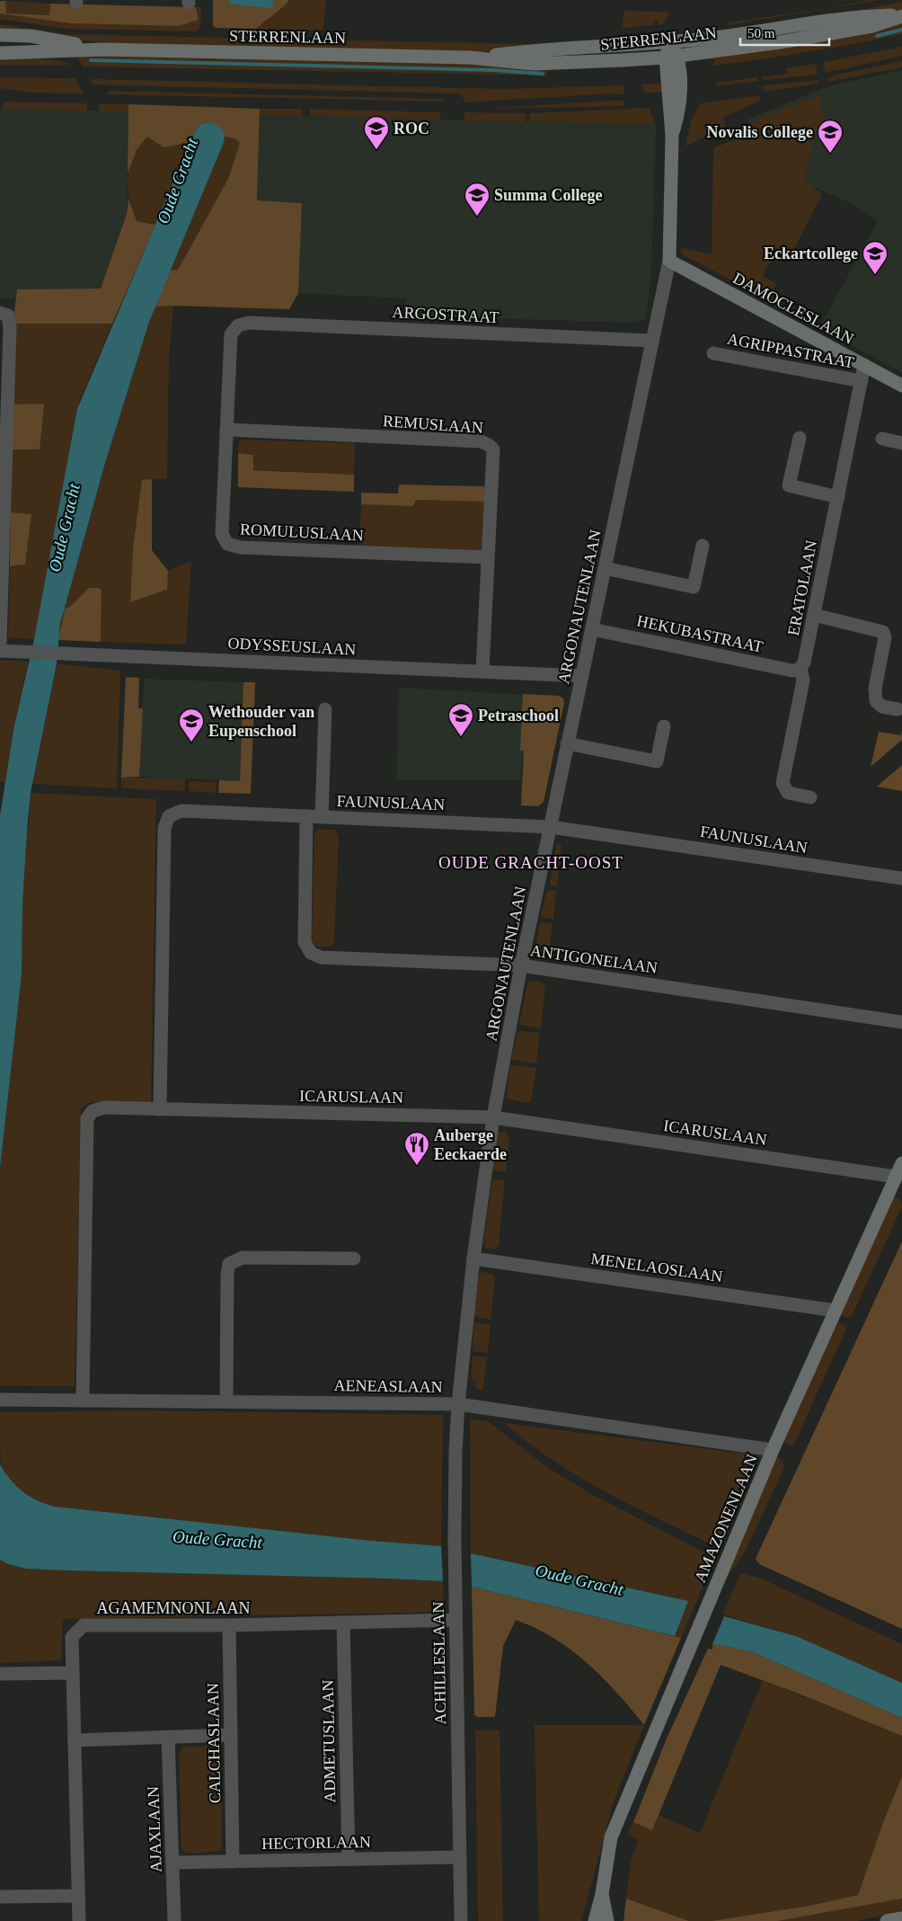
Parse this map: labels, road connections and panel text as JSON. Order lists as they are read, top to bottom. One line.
{"streets":{"main road":["STERRENLAAN","DAMOCLESLAAN","ARGONAUTENLAAN","AMAZONENLAAN"],"street":["ARGOSTRAAT","AGRIPPASTRAAT","REMUSLAAN","ROMULUSLAAN","ERATOLAAN","HEKUBASTRAAT","ODYSSEUSLAAN","FAUNUSLAAN","ANTIGONELAAN","ICARUSLAAN","MENELAOSLAAN","AENEASLAAN","AGAMEMNONLAAN","ACHILLESLAAN","ADMETUSLAAN","CALCHASLAAN","AJAXLAAN","HECTORLAAN"]},"crossings":[["STERRENLAAN","ARGONAUTENLAAN"],["DAMOCLESLAAN","ERATOLAAN"],["DAMOCLESLAAN","ARGONAUTENLAAN"],["ARGOSTRAAT","ROMULUSLAAN"],["ARGOSTRAAT","ARGONAUTENLAAN"],["AGRIPPASTRAAT","ERATOLAAN"],["REMUSLAAN","ROMULUSLAAN"],["REMUSLAAN","ODYSSEUSLAAN"],["ERATOLAAN","HEKUBASTRAAT"],["ARGONAUTENLAAN","HEKUBASTRAAT"],["ARGONAUTENLAAN","ODYSSEUSLAAN"],["ARGONAUTENLAAN","FAUNUSLAAN"],["ARGONAUTENLAAN","ANTIGONELAAN"],["ARGONAUTENLAAN","ICARUSLAAN"],["ARGONAUTENLAAN","MENELAOSLAAN"],["ARGONAUTENLAAN","AENEASLAAN"],["ARGONAUTENLAAN","ACHILLESLAAN"],["FAUNUSLAAN","ANTIGONELAAN"],["FAUNUSLAAN","ICARUSLAAN"],["ICARUSLAAN","AENEASLAAN"],["ICARUSLAAN","AMAZONENLAAN"],["MENELAOSLAAN","AMAZONENLAAN"],["AENEASLAAN","AMAZONENLAAN"],["AENEASLAAN","ACHILLESLAAN"],["AGAMEMNONLAAN","ACHILLESLAAN"],["AGAMEMNONLAAN","ADMETUSLAAN"],["AGAMEMNONLAAN","CALCHASLAAN"],["ACHILLESLAAN","HECTORLAAN"],["ADMETUSLAAN","HECTORLAAN"],["CALCHASLAAN","HECTORLAAN"],["AJAXLAAN","HECTORLAAN"]],"districts":["OUDE GRACHT-OOST"],"water":["Oude Gracht"],"places":{"school or university":["ROC","Novalis College","Summa College","Eckartcollege","Petraschool","Wethouder van Eupenschool"],"restaurant":["Auberge Eeckaerde"]},"scale_bar":"50 m"}
